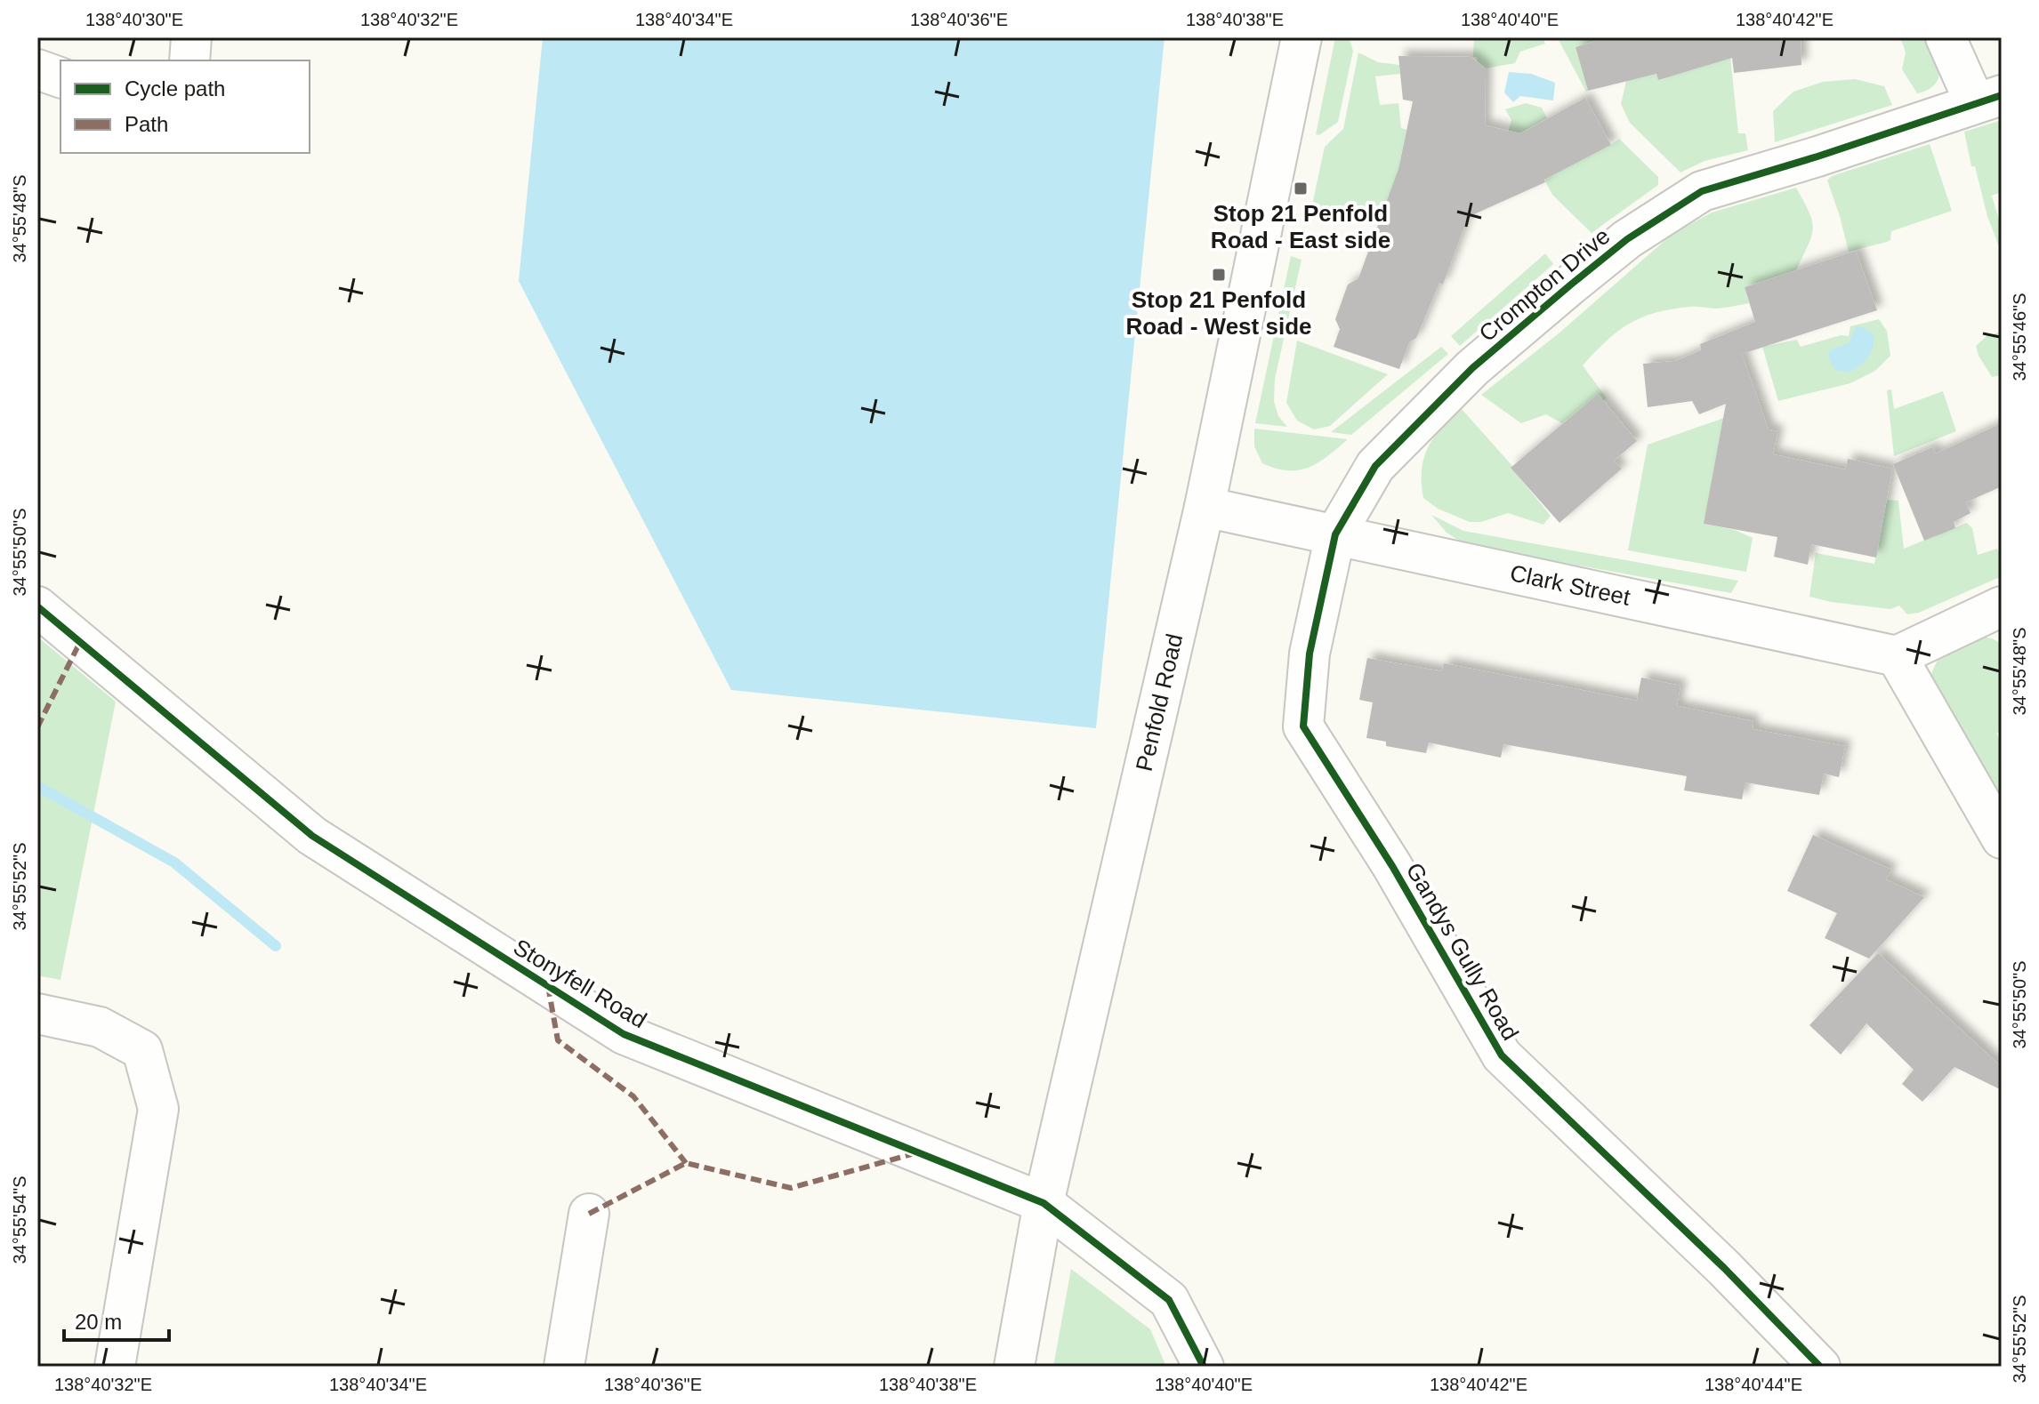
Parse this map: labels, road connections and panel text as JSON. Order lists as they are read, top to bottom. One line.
{"streets":{"street":["Crompton Drive","Clark Street","Penfold Road","Gandys Gully Road","Stonyfell Road"]},"crossings":[["Crompton Drive","Clark Street"],["Crompton Drive","Gandys Gully Road"],["Clark Street","Penfold Road"],["Clark Street","Gandys Gully Road"],["Penfold Road","Stonyfell Road"]],"places":{"transit":["Stop 21 Penfold Road - East side","Stop 21 Penfold Road - West side"]},"legend":["Cycle path","Path"],"scale_bar":"20 m","coordinates":["138°40'30\"E","138°40'32\"E","138°40'34\"E","138°40'36\"E","138°40'38\"E","138°40'40\"E","138°40'42\"E","34°55'48\"S","34°55'46\"S","34°55'50\"S","34°55'52\"S","34°55'54\"S","138°40'44\"E"]}
